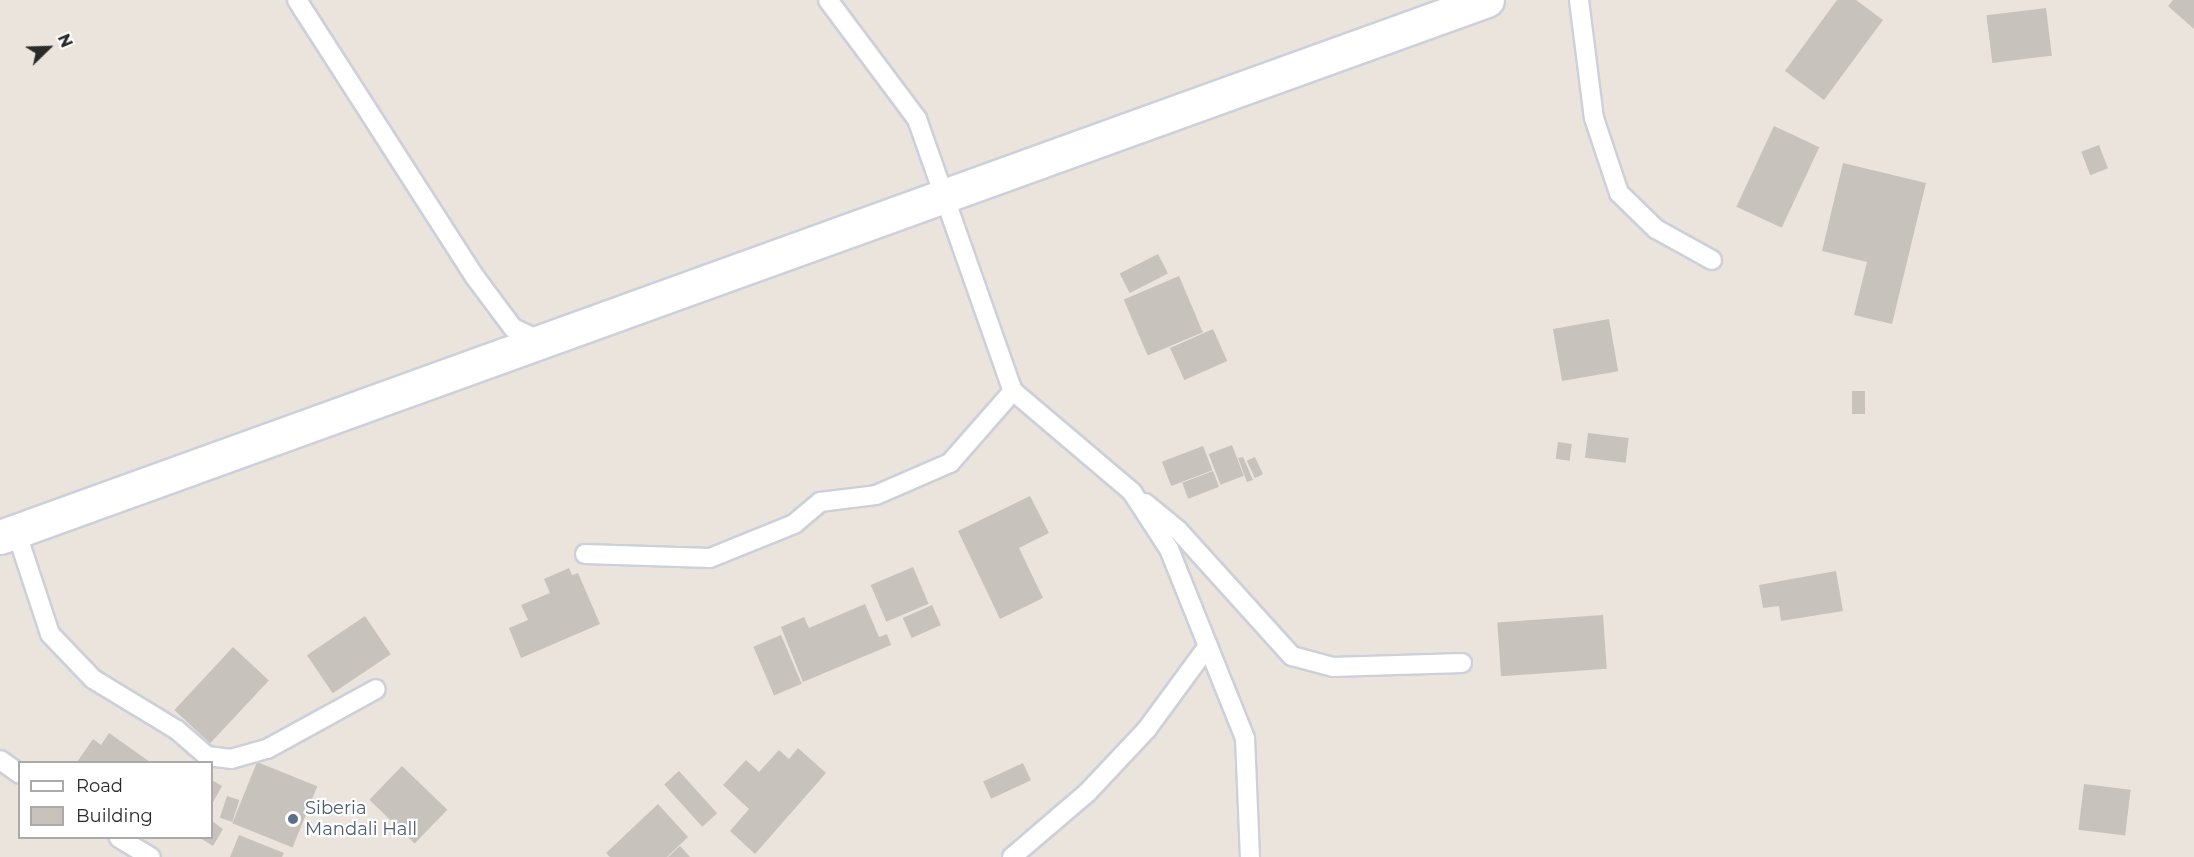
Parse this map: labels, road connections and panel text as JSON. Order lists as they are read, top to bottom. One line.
{"places":["Siberia Mandali Hall"],"legend":["Road","Building"],"north":"top right"}
